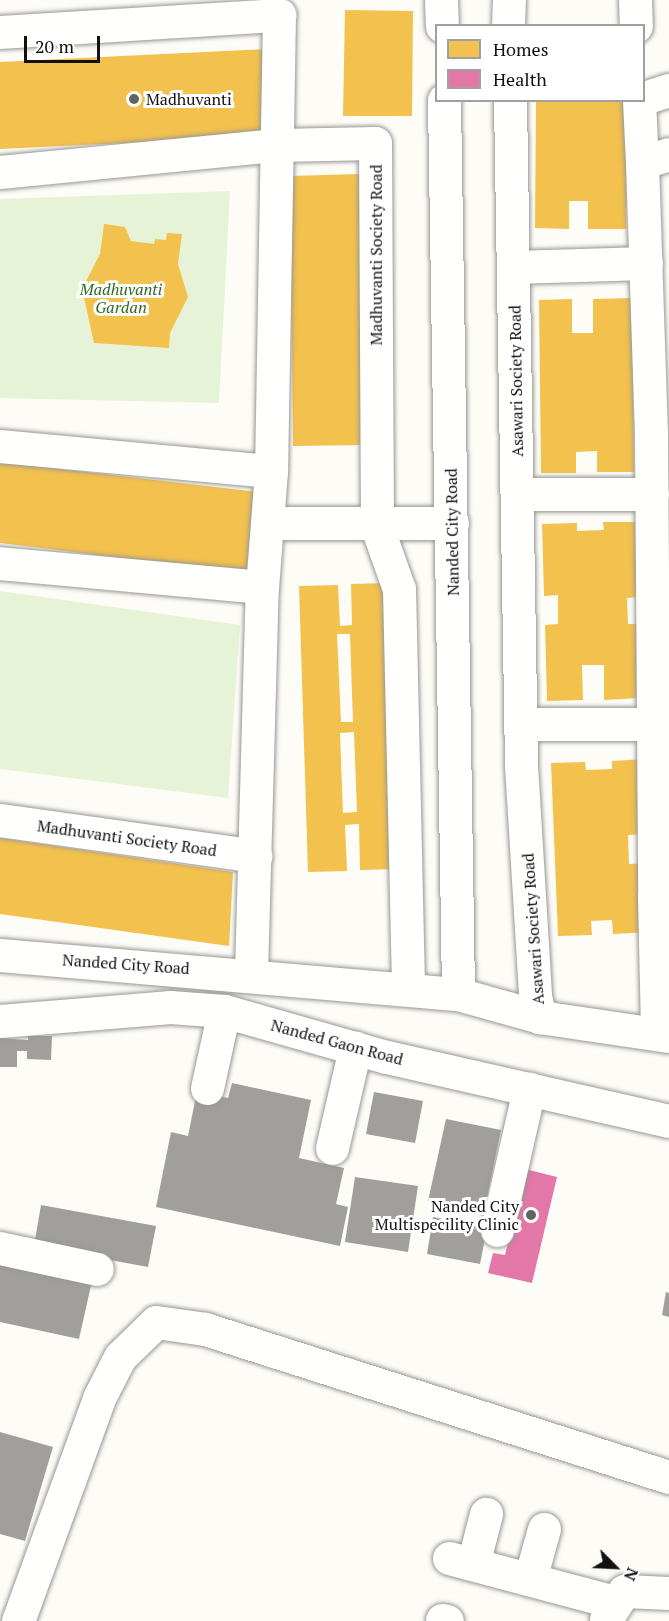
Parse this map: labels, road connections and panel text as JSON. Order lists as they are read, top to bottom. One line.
{"streets":{"street":["Madhuvanti Society Road","Asawari Society Road","Nanded City Road","Nanded Gaon Road"]},"crossings":[["Asawari Society Road","Nanded City Road"]],"parks":["Madhuvanti Gardan"],"places":["Madhuvanti","Nanded City Multispecility Clinic"],"legend":["Homes","Health"],"scale_bar":"20 m","north":"bottom right"}
